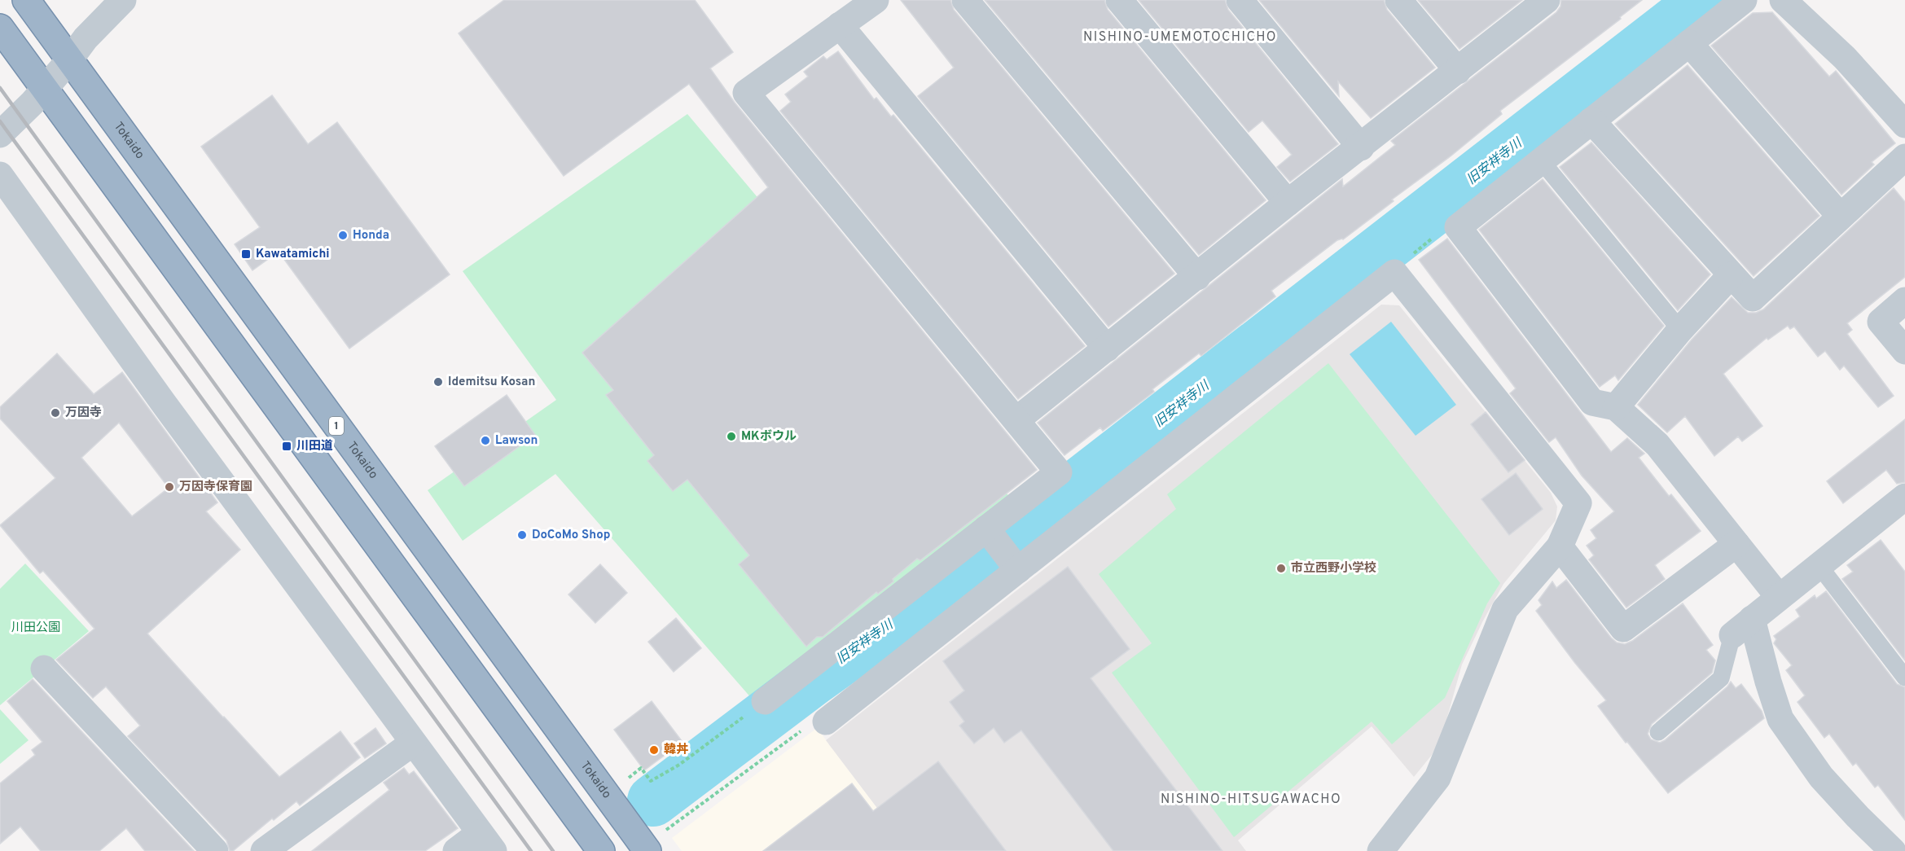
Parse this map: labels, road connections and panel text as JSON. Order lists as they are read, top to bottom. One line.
{"streets":{"highway":["Tokaido","1"]},"districts":["NISHINO-UMEMOTOCHICHO","NISHINO-HITSUGAWACHO"],"water":["旧安祥寺川"],"parks":["川田公園"],"places":{"other":["Honda","Idemitsu Kosan","万因寺","MKボウル","Lawson","万因寺保育園","DoCoMo Shop","市立西野小学校","韓丼"],"transit":["Kawatamichi","川田道"]}}
